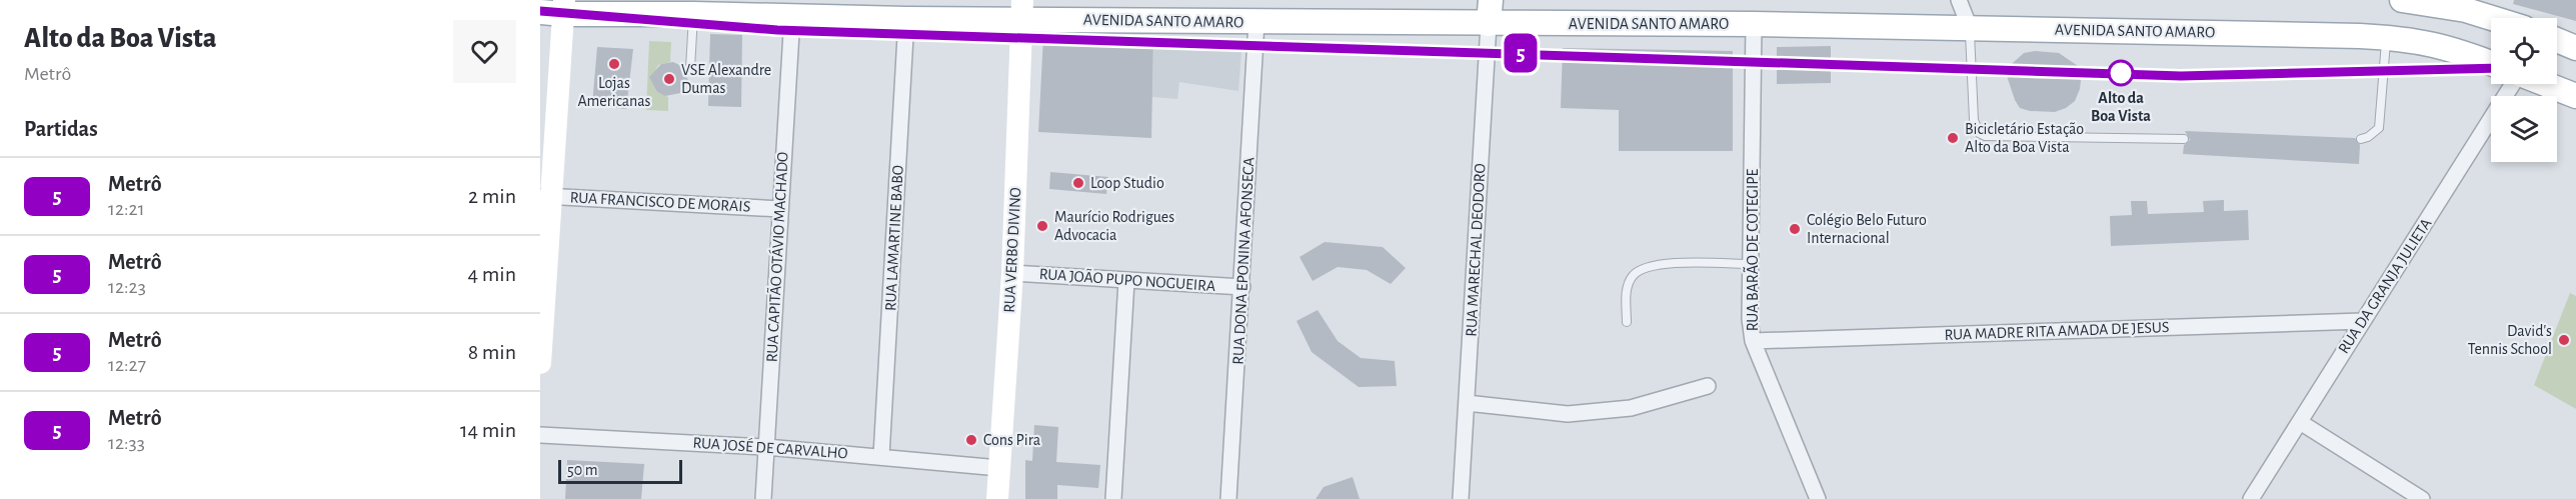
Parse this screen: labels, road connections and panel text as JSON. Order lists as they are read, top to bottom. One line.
{"streets":{"main road":["AVENIDA SANTO AMARO"],"street":["RUA FRANCISCO DE MORAIS","RUA LAMARTINE BABO","RUA VERBO DIVINO","RUA MARECHAL DEODORO","RUA BARÃO DE COTEGIPE","RUA CAPITÃO OTÁVIO MACHADO","RUA DONA EPONINA AFONSECA","RUA JOÃO PUPO NOGUEIRA","RUA DA GRANJA JULIETA","RUA MADRE RITA AMADA DE JESUS","RUA JOSÉ DE CARVALHO"]},"crossings":[["AVENIDA SANTO AMARO","RUA LAMARTINE BABO"],["AVENIDA SANTO AMARO","RUA VERBO DIVINO"],["AVENIDA SANTO AMARO","RUA MARECHAL DEODORO"],["AVENIDA SANTO AMARO","RUA BARÃO DE COTEGIPE"],["AVENIDA SANTO AMARO","RUA CAPITÃO OTÁVIO MACHADO"],["AVENIDA SANTO AMARO","RUA DONA EPONINA AFONSECA"],["RUA FRANCISCO DE MORAIS","RUA CAPITÃO OTÁVIO MACHADO"],["RUA LAMARTINE BABO","RUA JOSÉ DE CARVALHO"],["RUA VERBO DIVINO","RUA JOÃO PUPO NOGUEIRA"],["RUA VERBO DIVINO","RUA JOSÉ DE CARVALHO"],["RUA BARÃO DE COTEGIPE","RUA MADRE RITA AMADA DE JESUS"],["RUA CAPITÃO OTÁVIO MACHADO","RUA JOSÉ DE CARVALHO"],["RUA DONA EPONINA AFONSECA","RUA JOÃO PUPO NOGUEIRA"],["RUA DA GRANJA JULIETA","RUA MADRE RITA AMADA DE JESUS"]],"places":["Lojas Americanas","Alto da Boa Vista","VSE Alexandre Dumas","Bicicletário Estação Alto da Boa Vista","Loop Studio","Maurício Rodrigues Advocacia","Colégio Belo Futuro Internacional","David's Tennis School","Cons Pira"],"lines":["metro line 5"],"scale_bar":"50 m","page":{"heading":[["Alto da Boa Vista","Metrô"],"Partidas"],"on_map":"5","list":[{"mark":"5","name":"Metrô","note":"12:21","value":"2 min"},{"mark":"5","name":"Metrô","note":"12:23","value":"4 min"},{"mark":"5","name":"Metrô","note":"12:27","value":"8 min"},{"mark":"5","name":"Metrô","note":"12:33","value":"14 min"}],"scale":"50 m"}}
